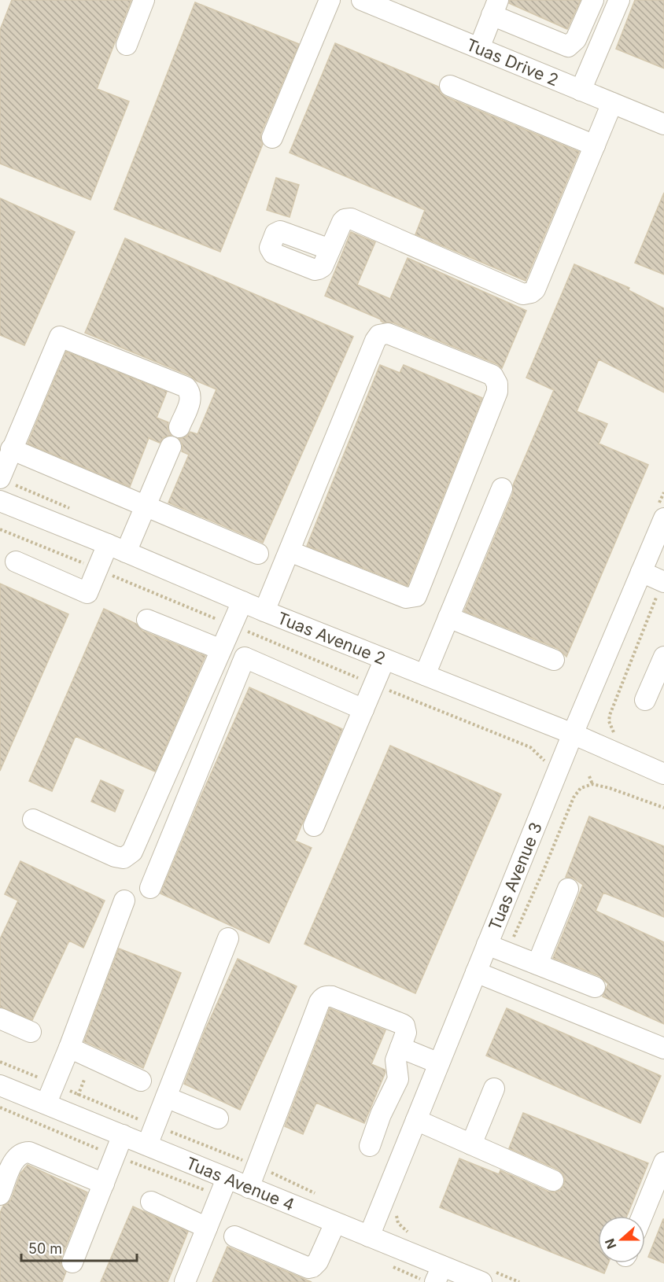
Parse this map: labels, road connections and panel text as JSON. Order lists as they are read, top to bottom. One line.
{"streets":{"street":["Tuas Drive 2","Tuas Avenue 2","Tuas Avenue 3","Tuas Avenue 4"]},"crossings":[["Tuas Avenue 2","Tuas Avenue 3"],["Tuas Avenue 3","Tuas Avenue 4"]],"scale_bar":"50 m","north":"left"}
